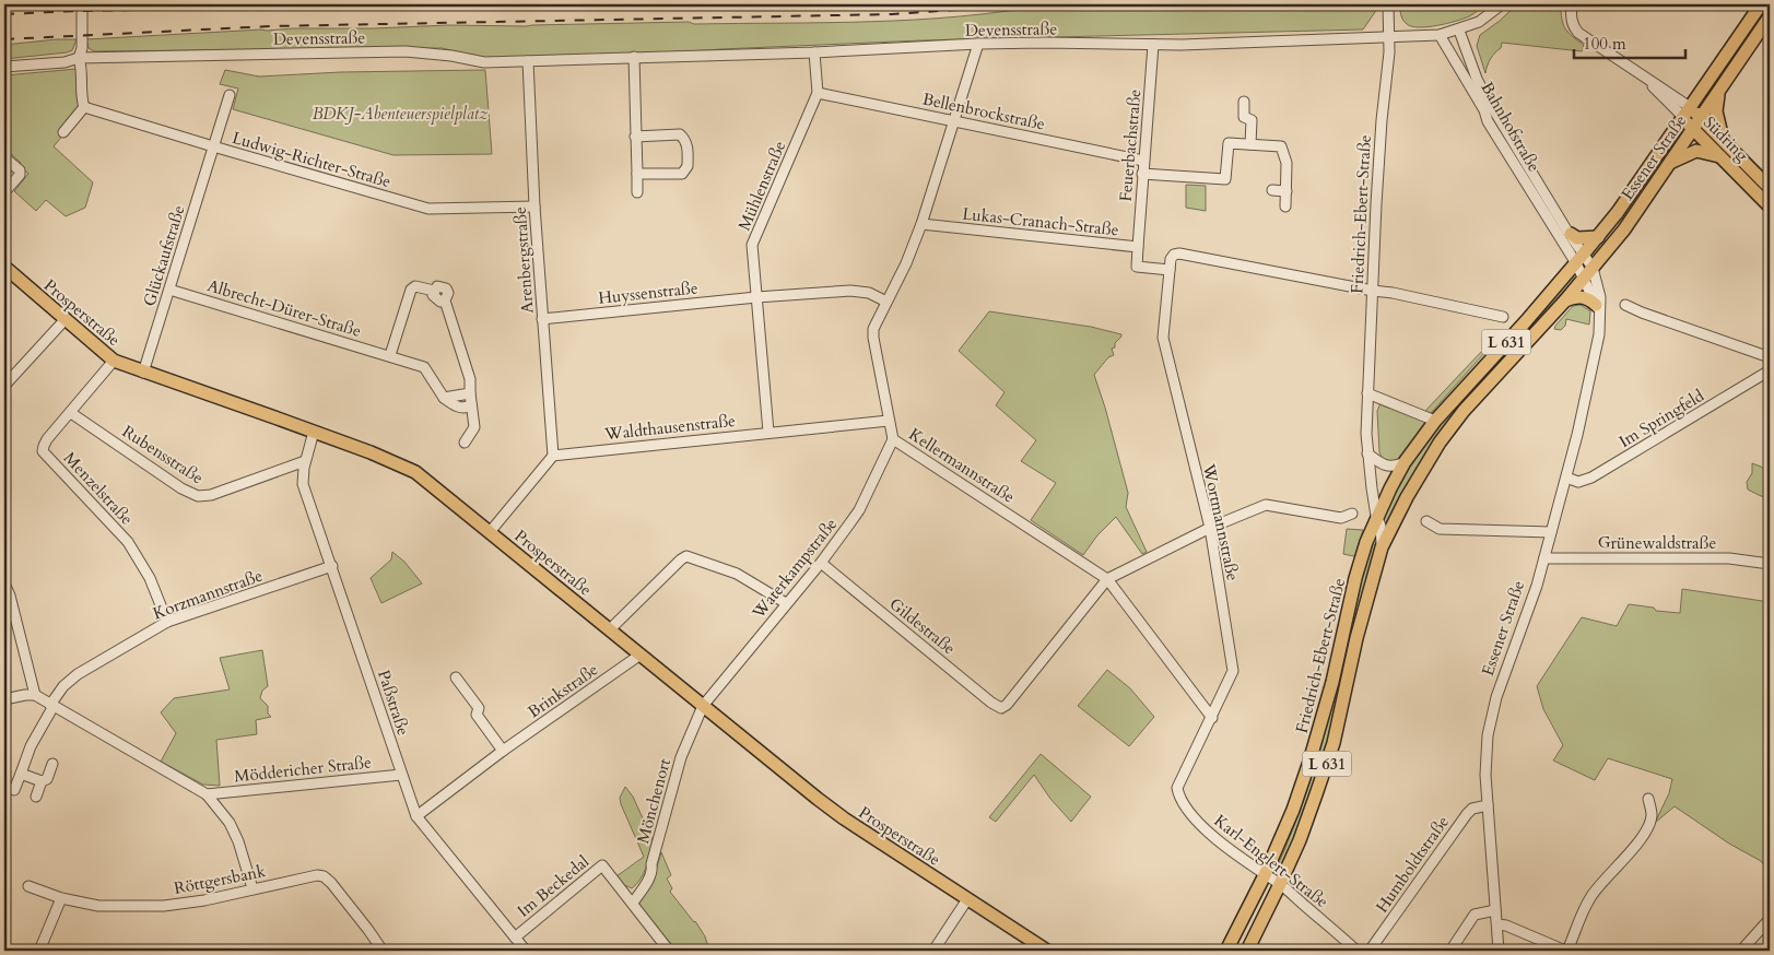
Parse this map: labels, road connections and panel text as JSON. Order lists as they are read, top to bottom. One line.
{"streets":{"main road":["Südring","Essener Straße","Friedrich-Ebert-Straße","Prosperstraße","L 631"],"street":["Devensstraße","Bellenbrockstraße","Bahnhofstraße","Feuerbachstraße","Ludwig-Richter-Straße","Mühlenstraße","Lukas-Cranach-Straße","Glückaufstraße","Arenbergstraße","Huyssenstraße","Albrecht-Dürer-Straße","Im Springfeld","Waldthausenstraße","Rubensstraße","Kellermannstraße","Menzelstraße","Wortmannstraße","Grünewaldstraße","Waterkampstraße","Korzmannstraße","Gildestraße","Brinkstraße","Paßstraße","Möddericher Straße","Mönchenort","Karl-Englert-Straße","Humboldtstraße","Röttgersbank","Im Beckedal"]},"crossings":[["Devensstraße","Feuerbachstraße"],["Devensstraße","Mühlenstraße"],["Devensstraße","Friedrich-Ebert-Straße"],["Devensstraße","Arenbergstraße"],["Devensstraße","Kellermannstraße"],["Bellenbrockstraße","Feuerbachstraße"],["Bellenbrockstraße","Mühlenstraße"],["Bellenbrockstraße","Kellermannstraße"],["Bahnhofstraße","Essener Straße"],["Bahnhofstraße","L 631"],["Südring","Essener Straße"],["Feuerbachstraße","Lukas-Cranach-Straße"],["Essener Straße","L 631"],["Essener Straße","Im Springfeld"],["Essener Straße","Grünewaldstraße"],["Essener Straße","Humboldtstraße"],["Ludwig-Richter-Straße","Glückaufstraße"],["Ludwig-Richter-Straße","Arenbergstraße"],["Mühlenstraße","Huyssenstraße"],["Mühlenstraße","Waldthausenstraße"],["Friedrich-Ebert-Straße","L 631"],["Friedrich-Ebert-Straße","Wortmannstraße"],["Friedrich-Ebert-Straße","Karl-Englert-Straße"],["Lukas-Cranach-Straße","Kellermannstraße"],["Lukas-Cranach-Straße","Wortmannstraße"],["Glückaufstraße","Albrecht-Dürer-Straße"],["Glückaufstraße","Prosperstraße"],["Arenbergstraße","Huyssenstraße"],["Arenbergstraße","Waldthausenstraße"],["Huyssenstraße","Kellermannstraße"],["Prosperstraße","Menzelstraße"],["Prosperstraße","Waterkampstraße"],["Prosperstraße","Brinkstraße"],["Prosperstraße","Paßstraße"],["Prosperstraße","Mönchenort"],["Waldthausenstraße","Kellermannstraße"],["Rubensstraße","Menzelstraße"],["Rubensstraße","Paßstraße"],["Kellermannstraße","Wortmannstraße"],["Kellermannstraße","Waterkampstraße"],["Kellermannstraße","Gildestraße"],["Menzelstraße","Korzmannstraße"],["Wortmannstraße","Karl-Englert-Straße"],["Waterkampstraße","Gildestraße"],["Waterkampstraße","Mönchenort"],["Korzmannstraße","Paßstraße"],["Brinkstraße","Paßstraße"],["Paßstraße","Möddericher Straße"],["Paßstraße","Im Beckedal"],["Mönchenort","Im Beckedal"]],"parks":["BDKJ-Abenteuerspielplatz"],"scale_bar":"100 m"}
